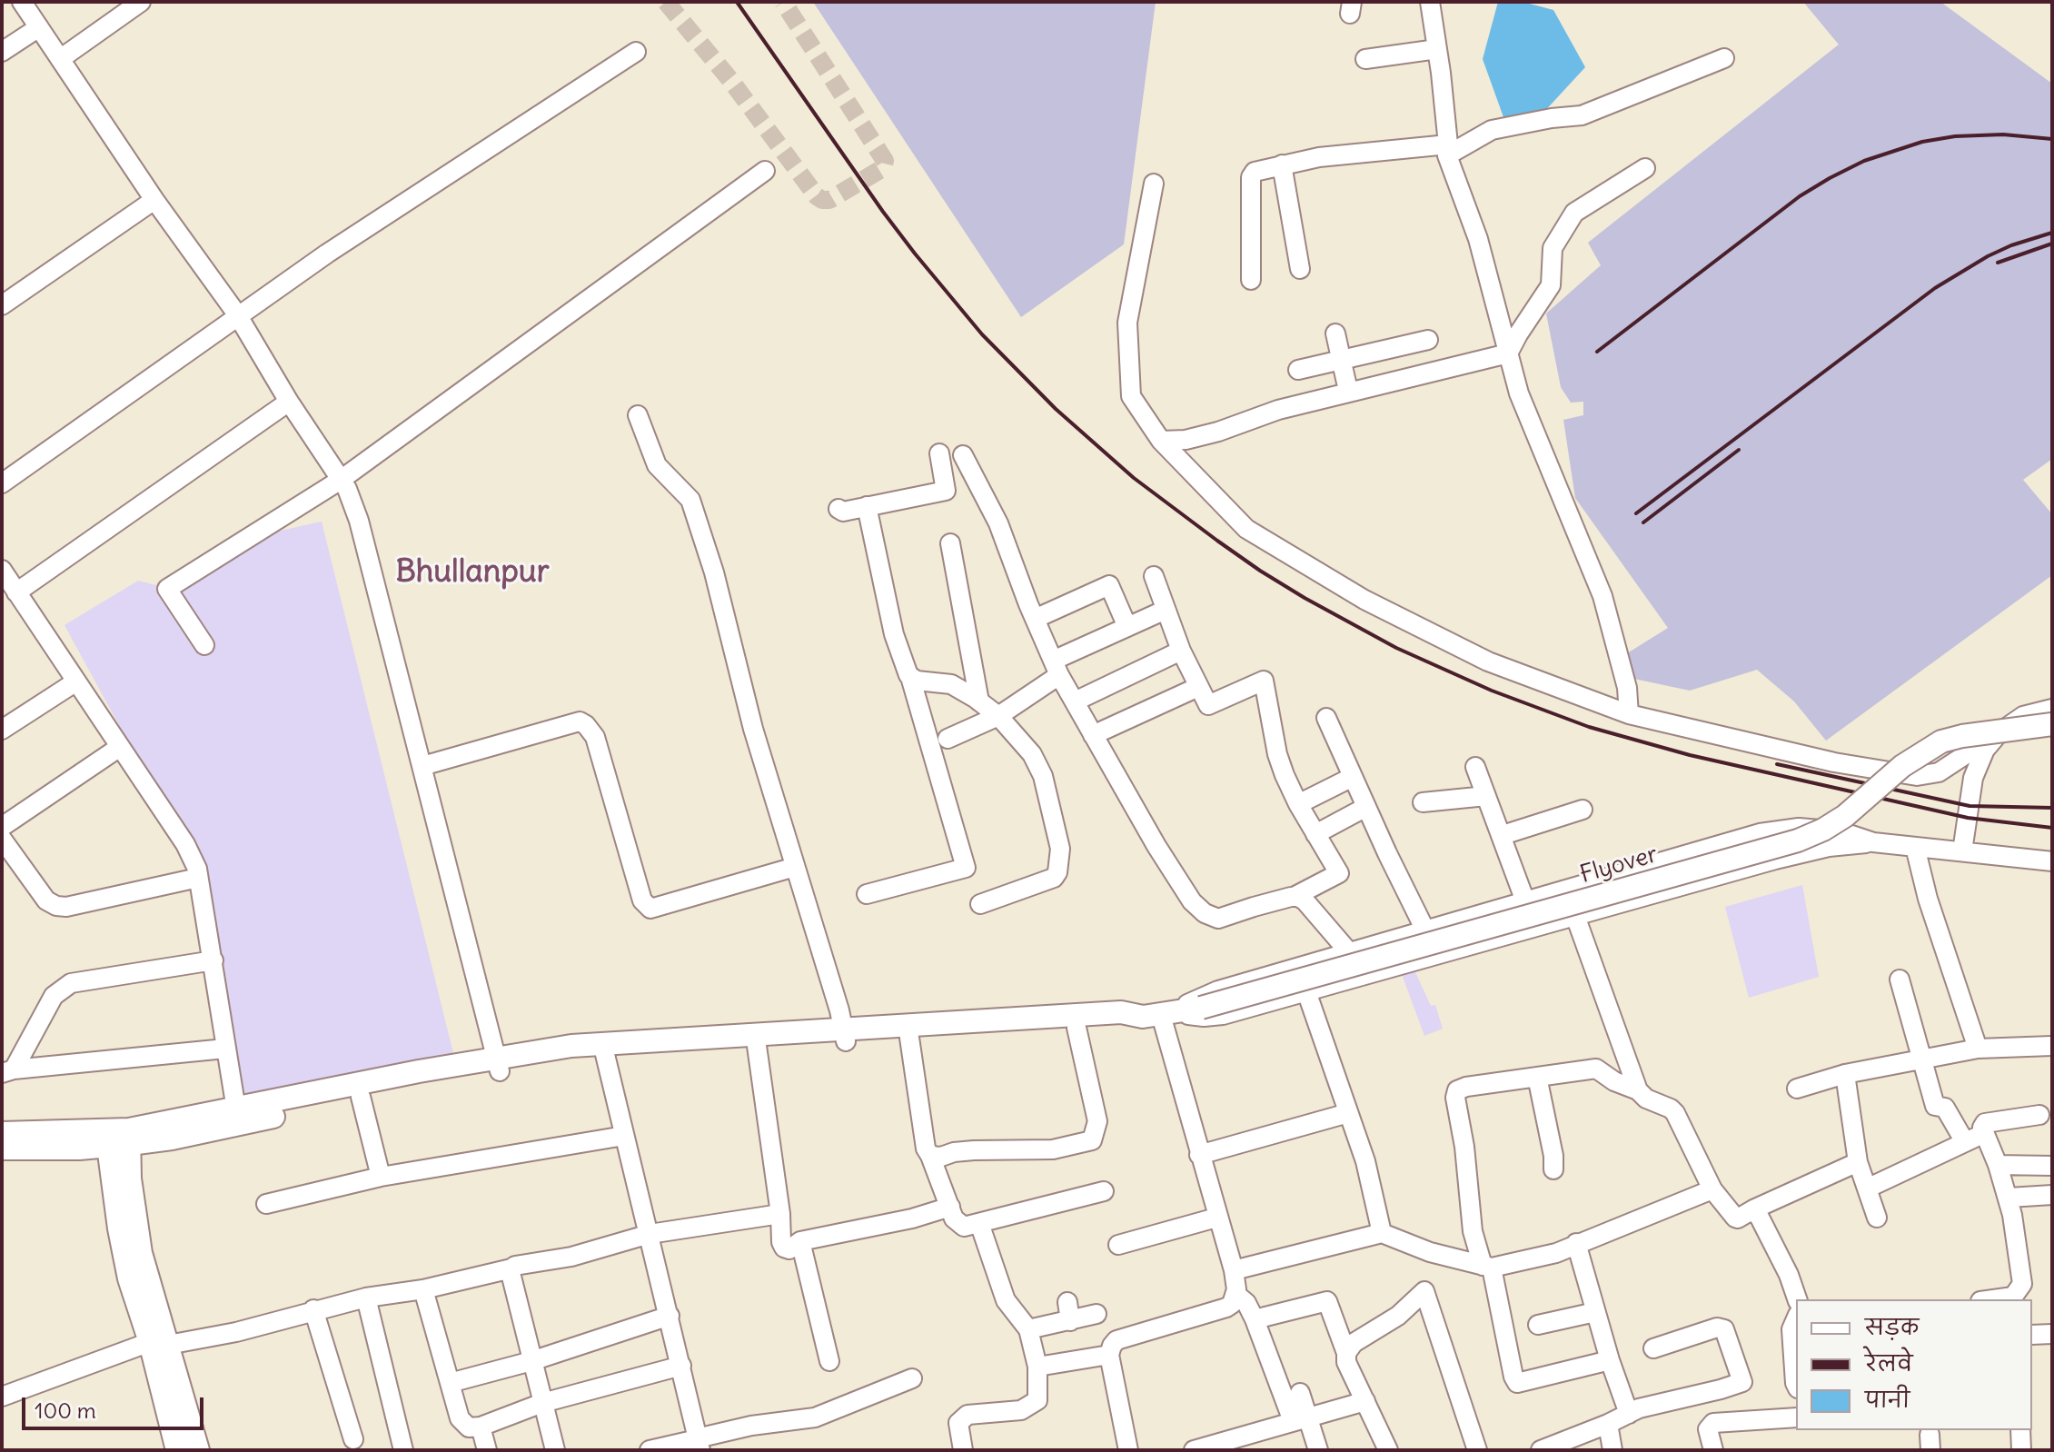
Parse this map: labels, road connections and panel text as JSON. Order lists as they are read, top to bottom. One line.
{"streets":{"main road":["Flyover"]},"districts":["Bhullanpur"],"legend":["सड़क","रेलवे","पानी"],"scale_bar":"100 m"}
